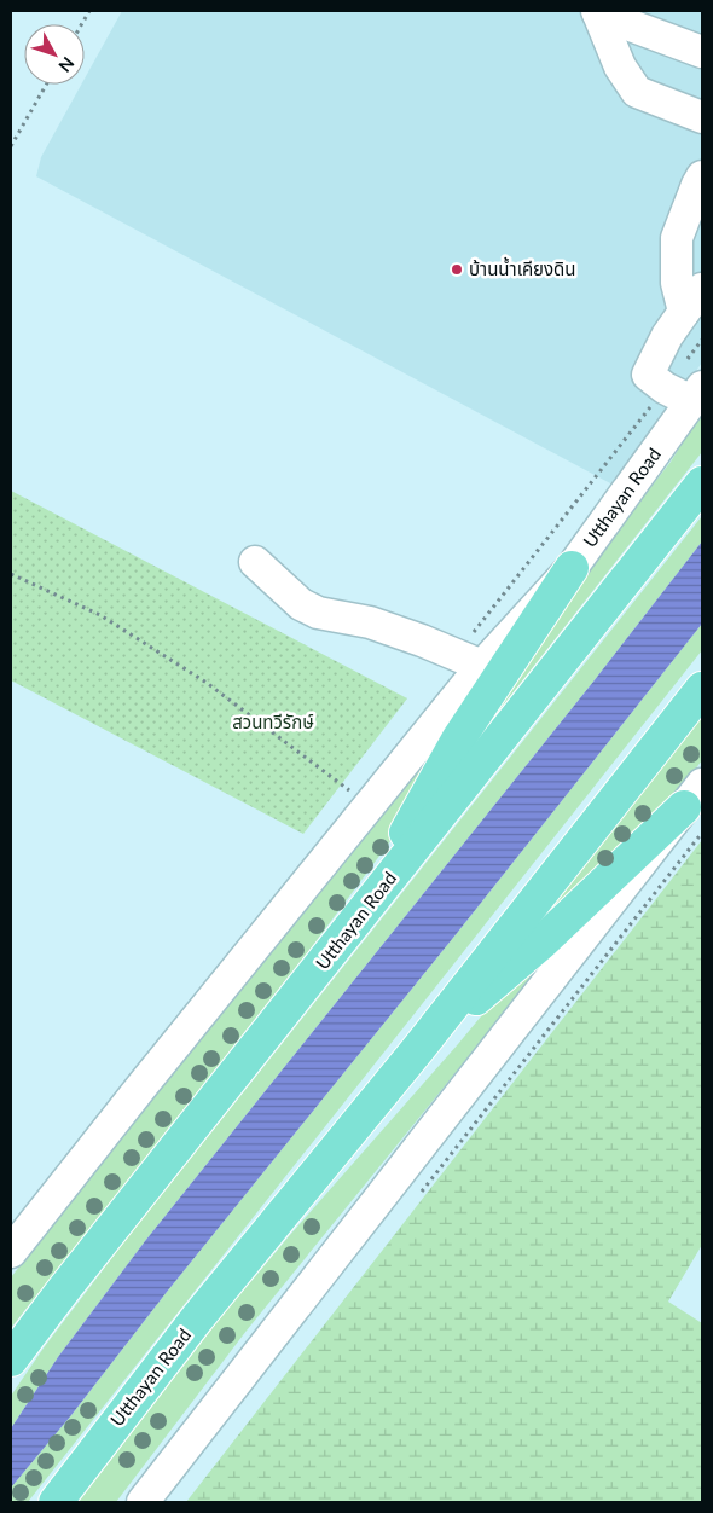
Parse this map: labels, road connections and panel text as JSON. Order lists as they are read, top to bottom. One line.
{"streets":{"main road":["Utthayan Road"]},"parks":["สวนทวีรักษ์"],"places":["บ้านน้ำเคียงดิน"],"north":"bottom right"}
